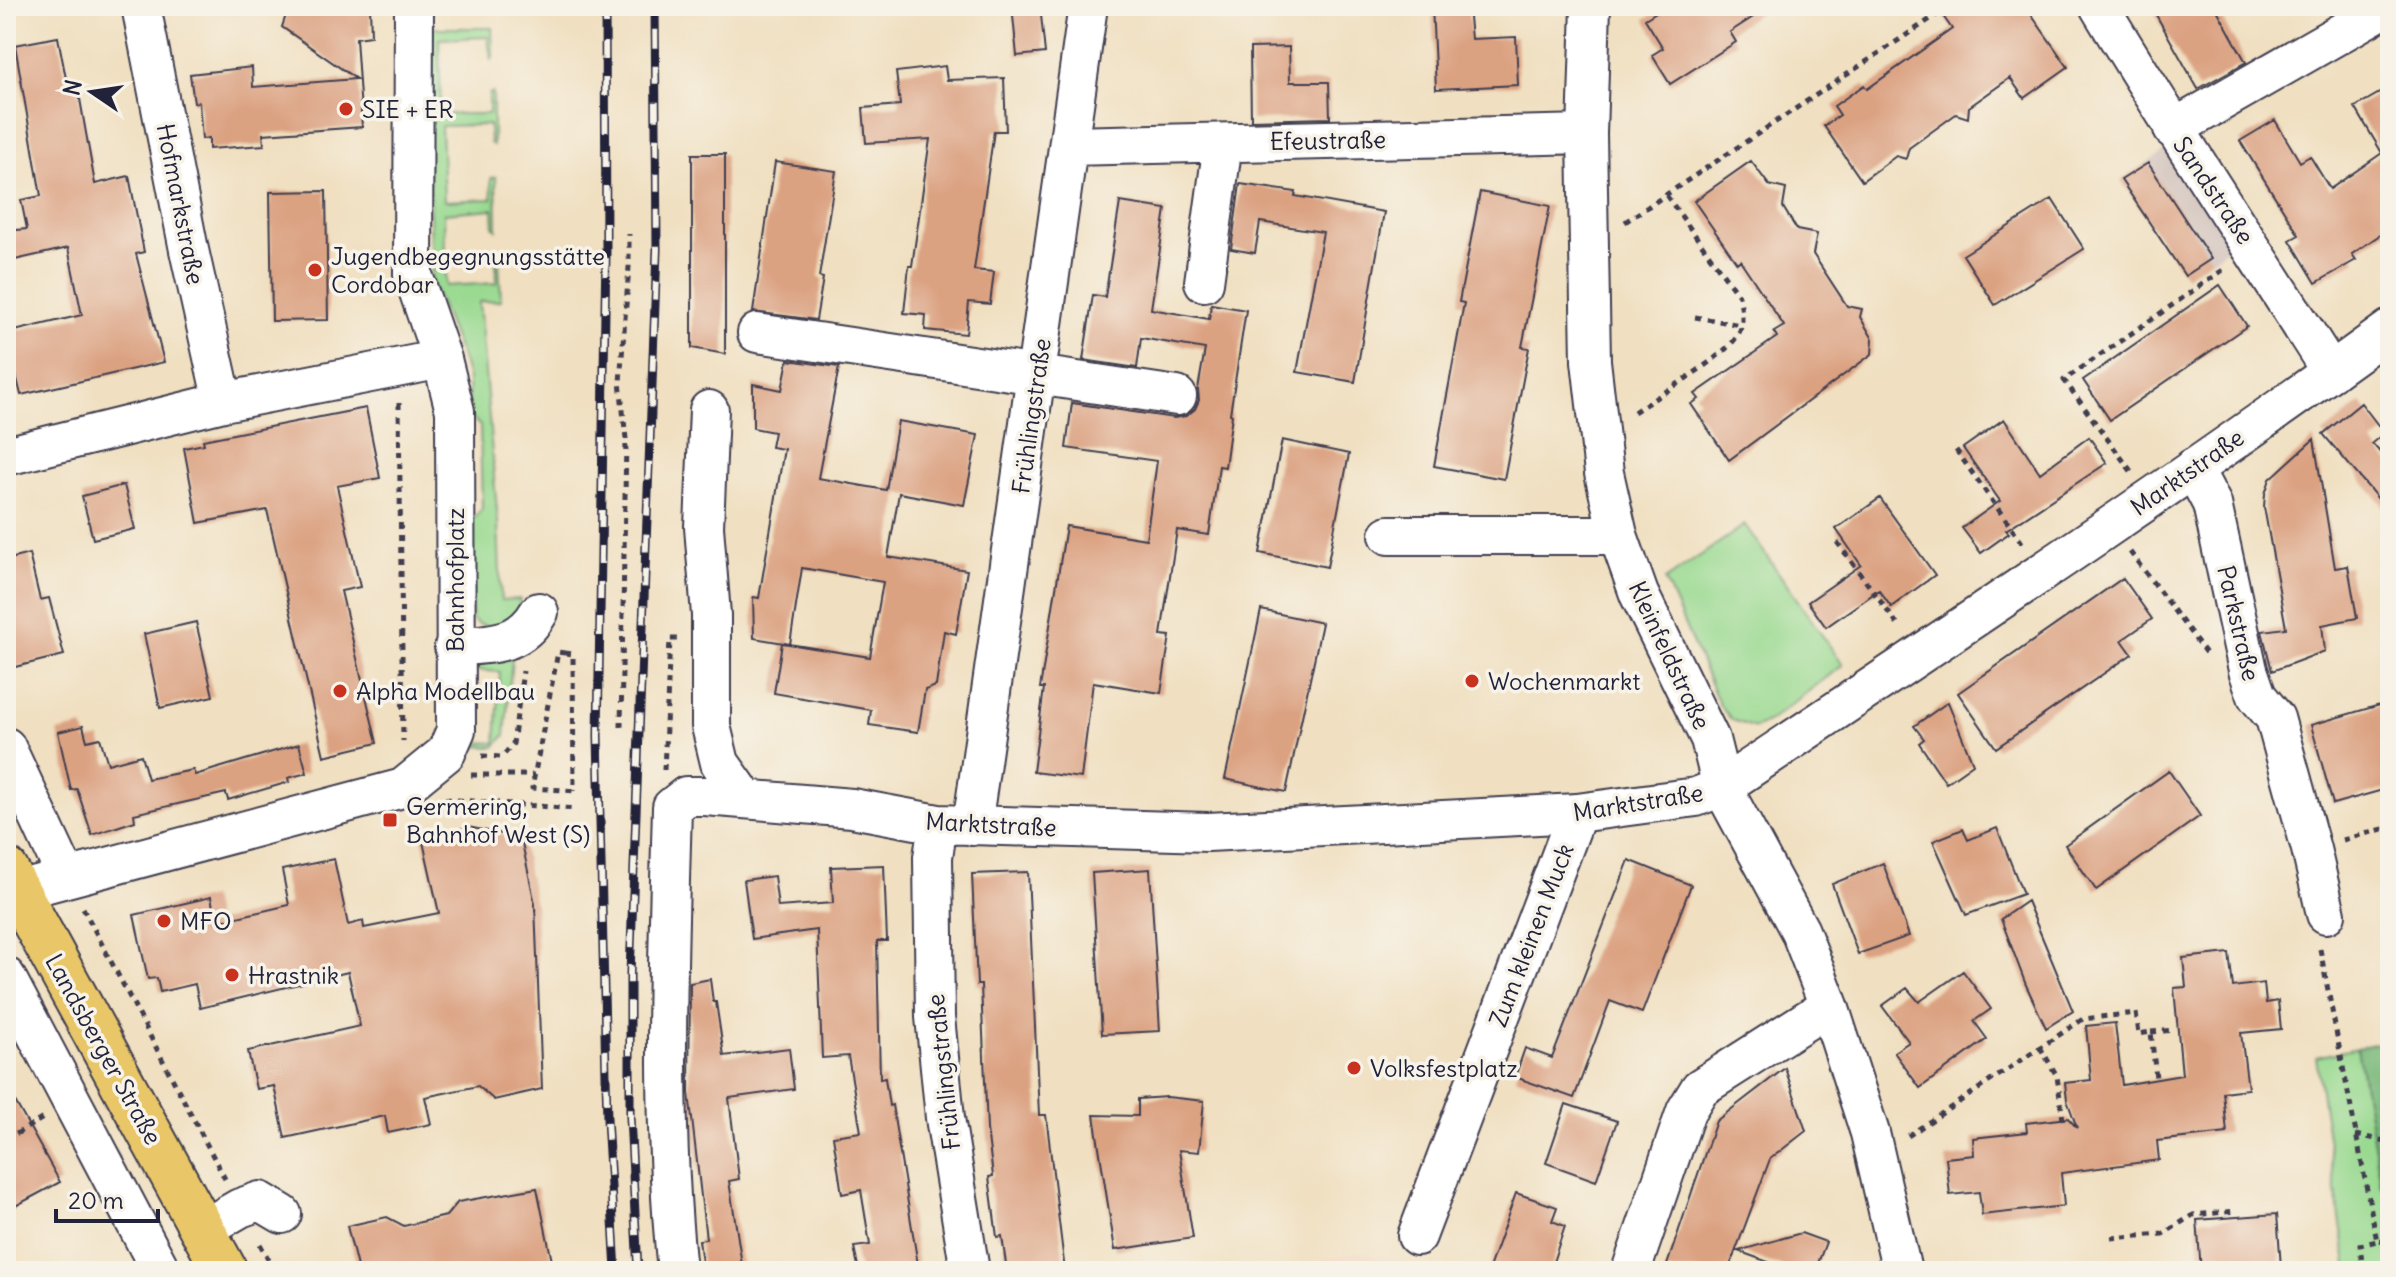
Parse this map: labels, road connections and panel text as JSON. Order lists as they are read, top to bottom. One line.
{"streets":{"main road":["Landsberger Straße"],"street":["Efeustraße","Sandstraße","Hofmarkstraße","Frühlingstraße","Marktstraße","Bahnhofplatz","Parkstraße","Kleinfeldstraße","Zum kleinen Muck"]},"crossings":[["Efeustraße","Frühlingstraße"],["Efeustraße","Kleinfeldstraße"],["Sandstraße","Marktstraße"],["Frühlingstraße","Marktstraße"],["Marktstraße","Parkstraße"],["Marktstraße","Kleinfeldstraße"],["Marktstraße","Zum kleinen Muck"],["Bahnhofplatz","Landsberger Straße"]],"places":{"other":["SIE + ER","Jugendbegegnungsstätte Cordobar","Wochenmarkt","Alpha Modellbau","MFO","Hrastnik","Volksfestplatz"],"transit":["Germering, Bahnhof West (S)"]},"scale_bar":"20 m","north":"left"}
